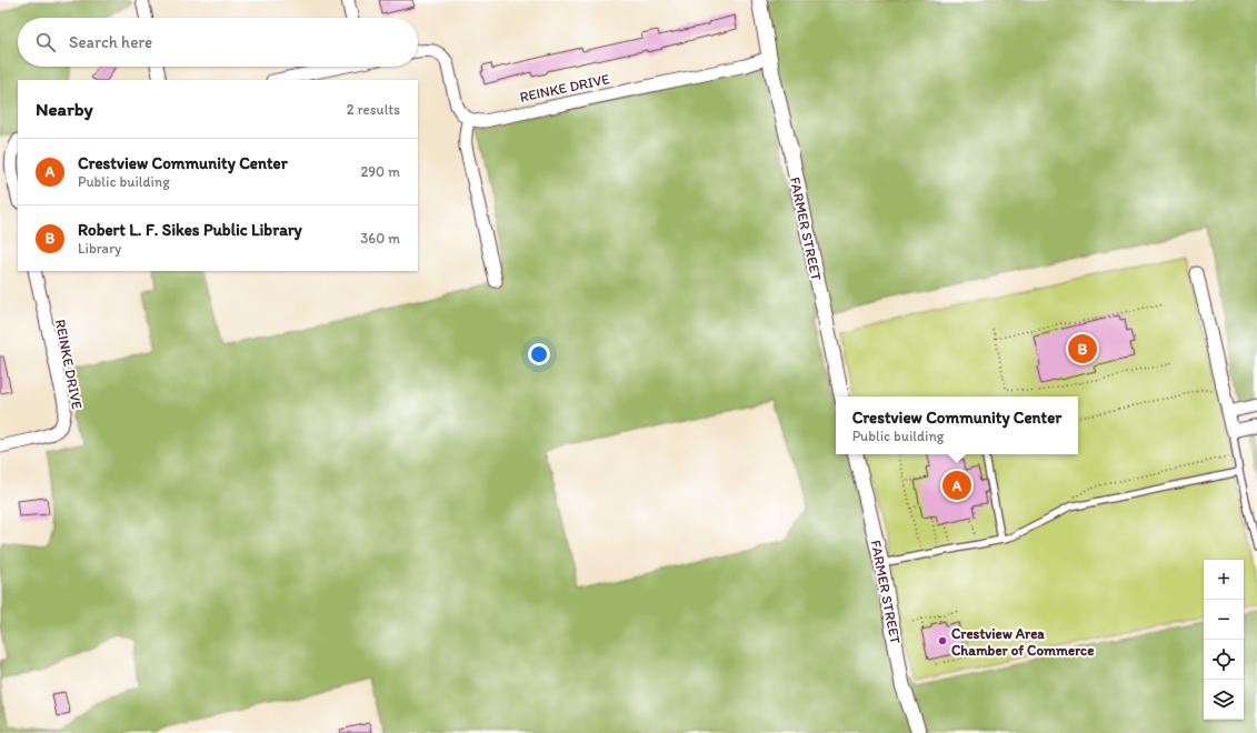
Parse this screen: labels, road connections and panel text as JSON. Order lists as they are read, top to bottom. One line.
{"streets":{"street":["REINKE DRIVE","FARMER STREET"]},"crossings":[["REINKE DRIVE","FARMER STREET"]],"places":["Crestview Area Chamber of Commerce"],"page":{"search":"Search here","heading":["Nearby","2 results"],"list":[{"mark":"A","name":"Crestview Community Center","note":"Public building","value":"290 m"},{"mark":"B","name":"Robert L. F. Sikes Public Library","note":"Library","value":"360 m"}],"pins":["B","A"],"popup":["Crestview Community Center","Public building"],"map_buttons":["+","−"]}}
